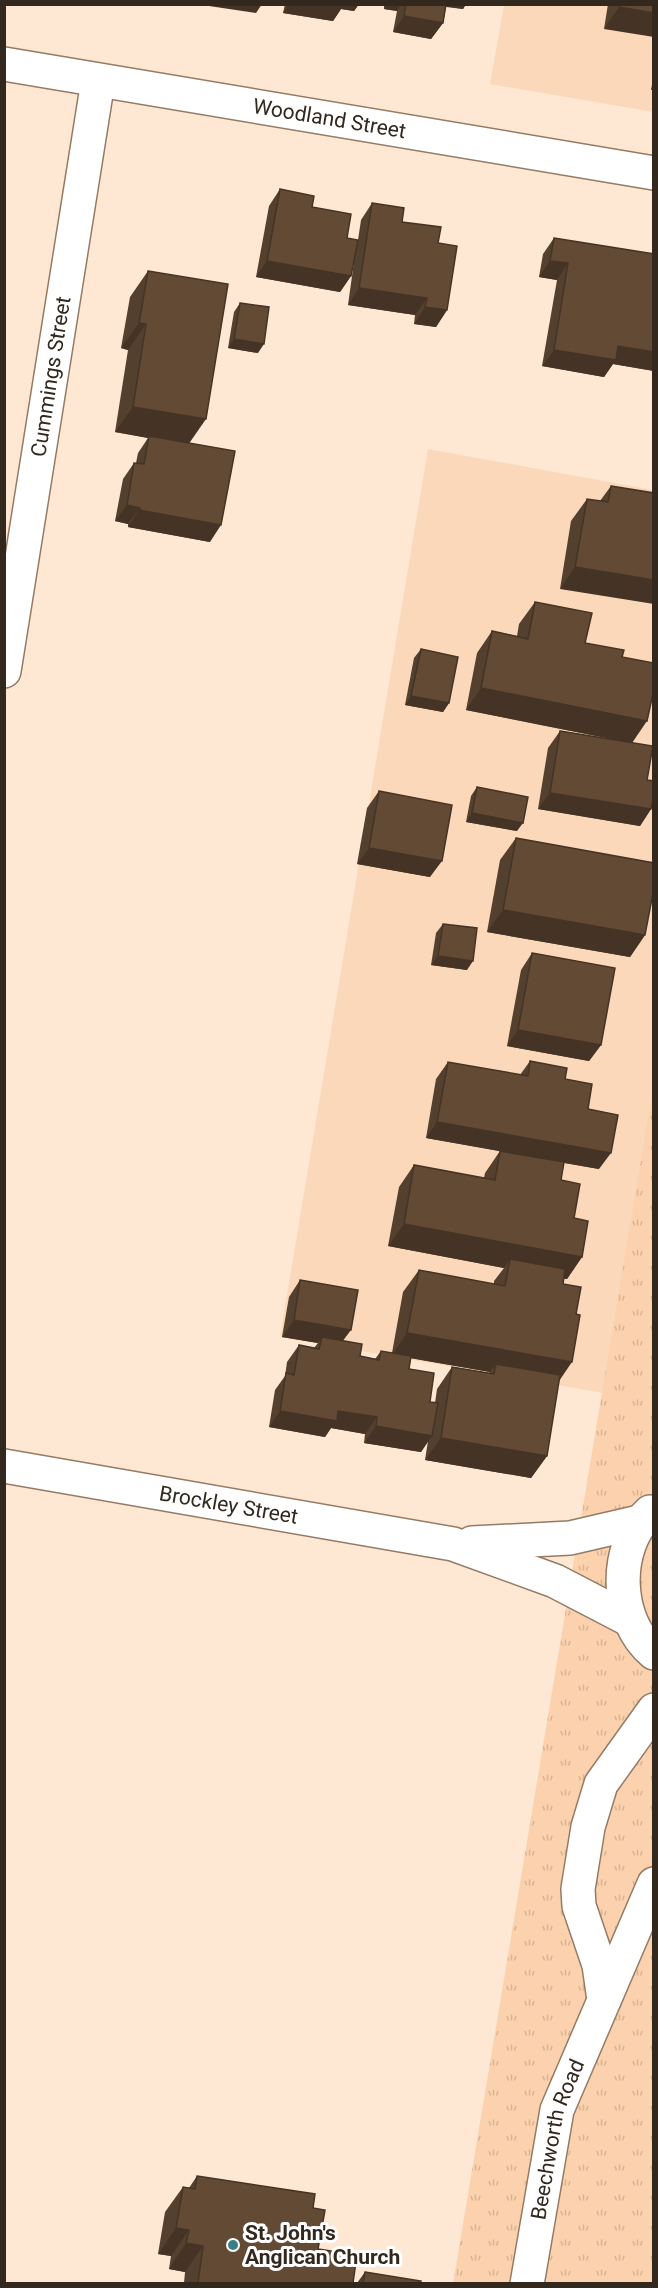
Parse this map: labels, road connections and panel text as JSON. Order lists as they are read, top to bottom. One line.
{"streets":{"street":["Woodland Street","Cummings Street","Brockley Street","Beechworth Road"]},"crossings":[["Woodland Street","Cummings Street"]],"places":["St. John's Anglican Church"]}
